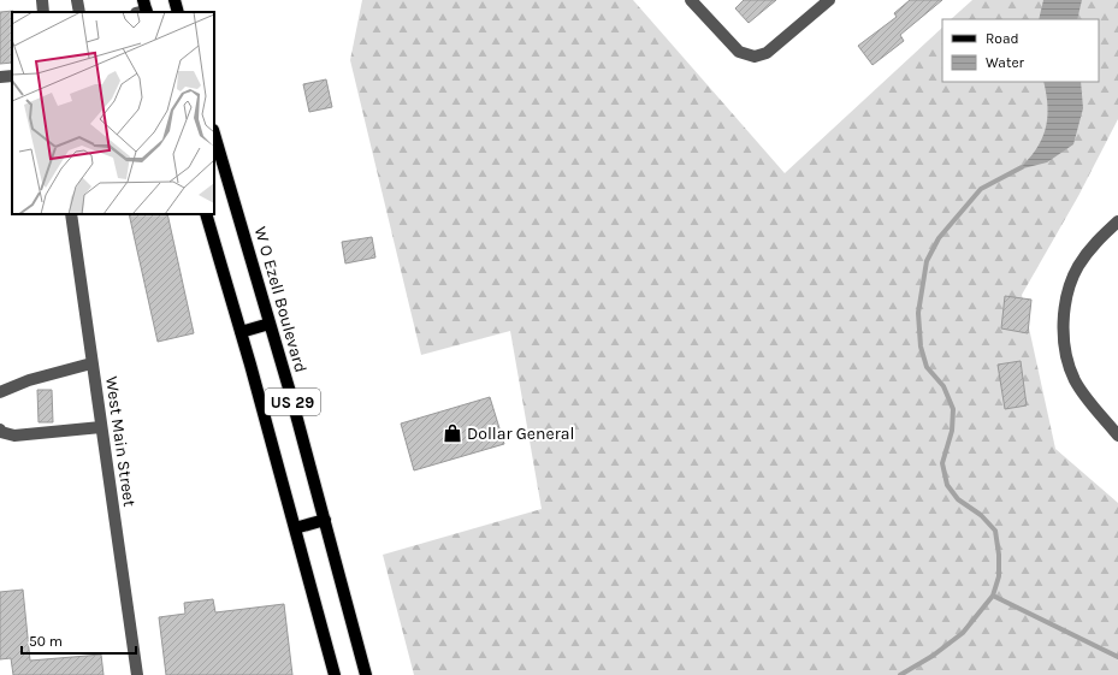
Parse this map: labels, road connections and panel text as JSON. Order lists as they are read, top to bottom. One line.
{"streets":{"main road":["W O Ezell Boulevard","US 29"],"street":["West Main Street"]},"places":{"shop":["Dollar General"]},"legend":["Road","Water"],"scale_bar":"50 m"}
